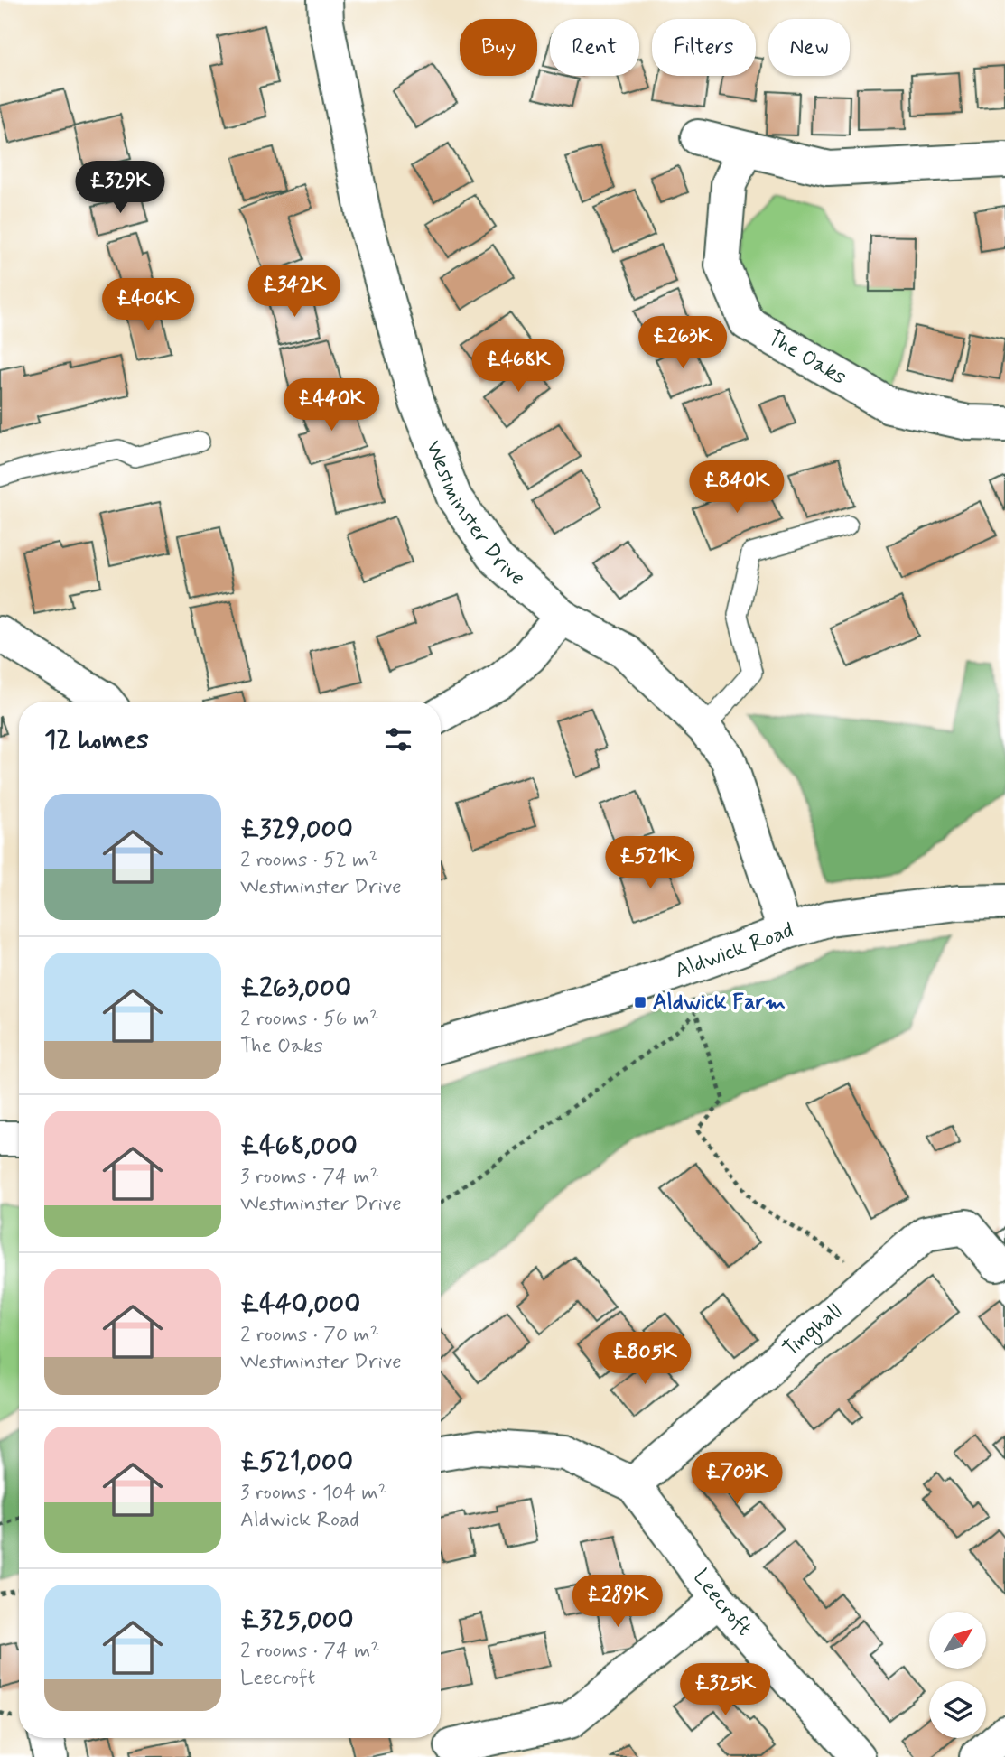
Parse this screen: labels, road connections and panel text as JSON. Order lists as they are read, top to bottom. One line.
{"streets":{"street":["The Oaks","Westminster Drive","Aldwick Road","Tinghall","Leecroft"]},"crossings":[["Westminster Drive","Aldwick Road"],["Tinghall","Leecroft"]],"places":{"transit":["Aldwick Farm"]},"north":"top right","page":{"chip":["Buy","Rent","Filters","New"],"price":["£329K","£342K","£406K","£263K","£468K","£440K","£840K","£521K","£805K","£703K","£289K","£325K"],"heading":"12 homes","list":[{"name":"£329,000","note":"2 rooms · 52 m² · Westminster Drive"},{"name":"£263,000","note":"2 rooms · 56 m² · The Oaks"},{"name":"£468,000","note":"3 rooms · 74 m² · Westminster Drive"},{"name":"£440,000","note":"2 rooms · 70 m² · Westminster Drive"},{"name":"£521,000","note":"3 rooms · 104 m² · Aldwick Road"},{"name":"£325,000","note":"2 rooms · 74 m² · Leecroft"}]}}
